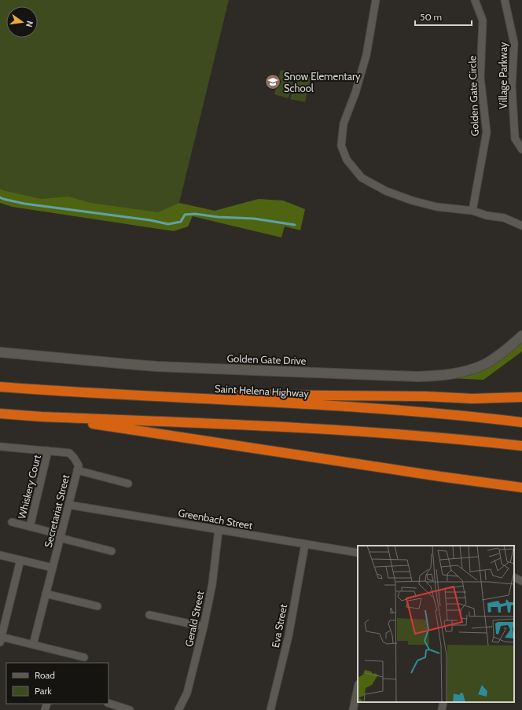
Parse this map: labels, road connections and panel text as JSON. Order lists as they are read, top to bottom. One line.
{"streets":{"highway":["Saint Helena Highway"],"street":["Village Parkway","Golden Gate Circle","Golden Gate Drive","Whiskery Court","Secretariat Street","Greenbach Street","Gerald Street","Eva Street"]},"crossings":[["Whiskery Court","Secretariat Street"],["Secretariat Street","Greenbach Street"],["Greenbach Street","Gerald Street"],["Greenbach Street","Eva Street"]],"places":{"school or university":["Snow Elementary School"]},"legend":["Road","Park"],"scale_bar":"50 m","north":"right"}
